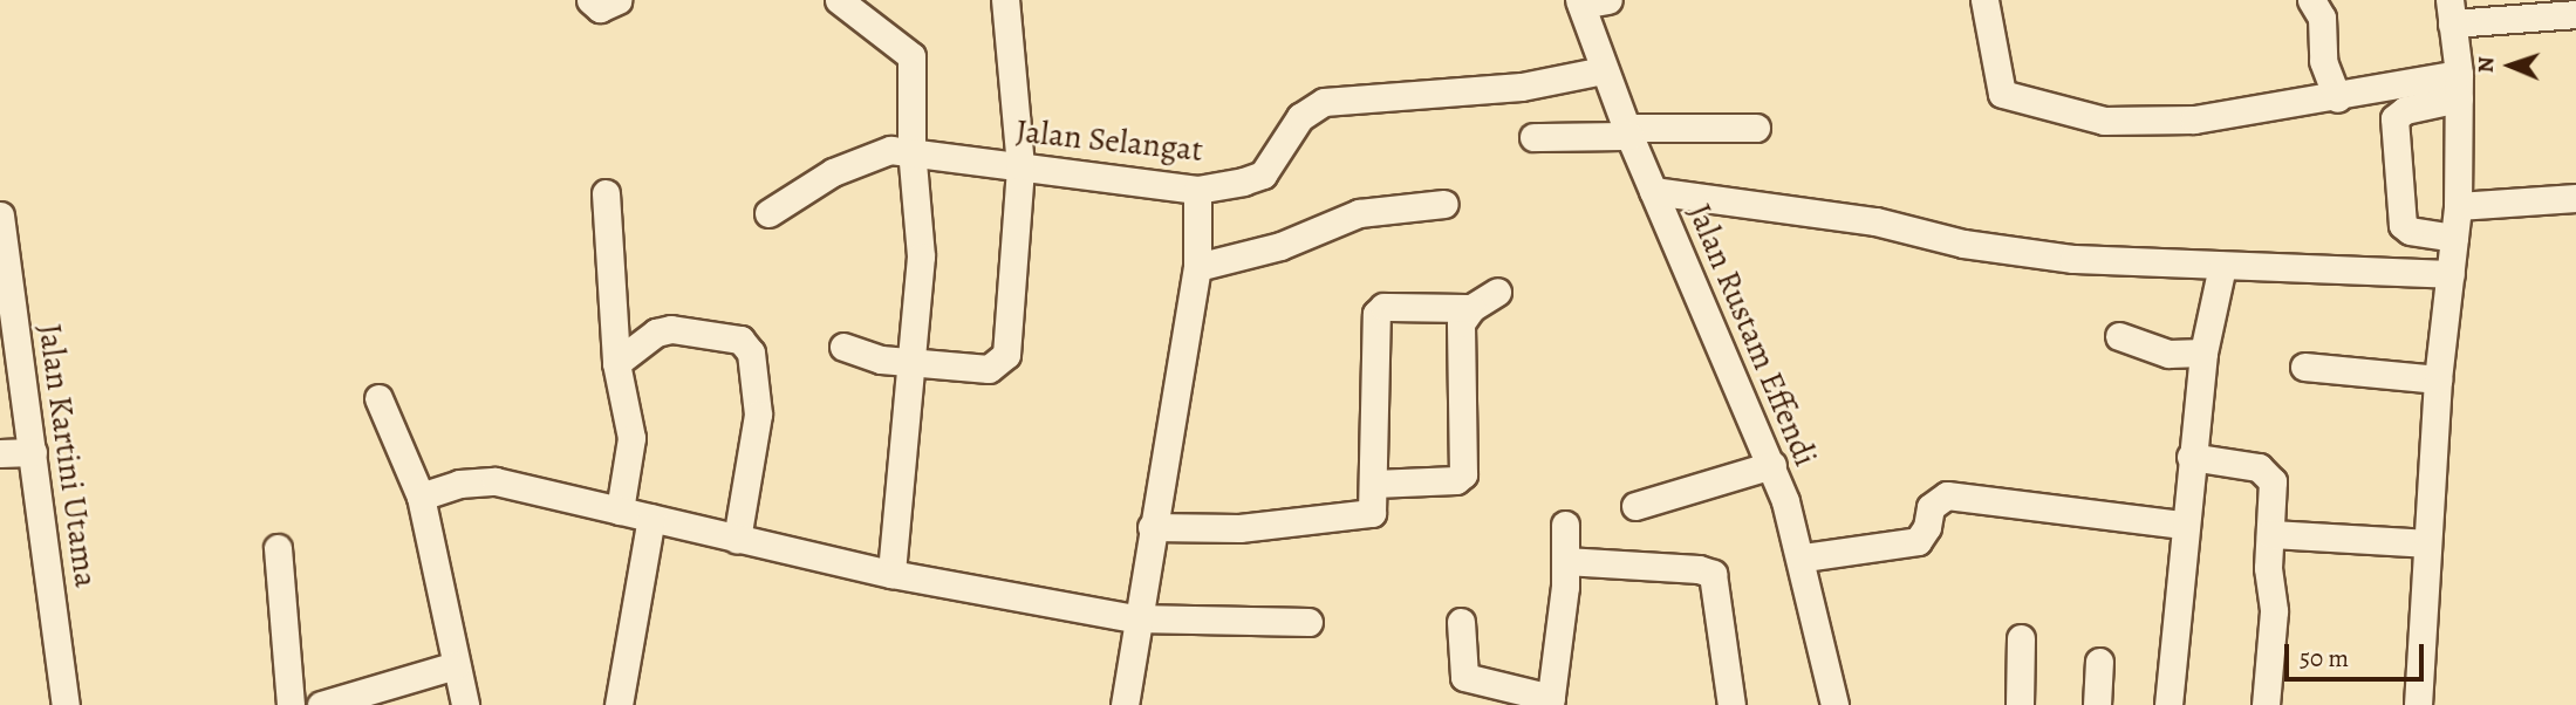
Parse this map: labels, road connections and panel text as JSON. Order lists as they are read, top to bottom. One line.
{"streets":{"street":["Jalan Selangat","Jalan Rustam Effendi","Jalan Kartini Utama"]},"crossings":[["Jalan Selangat","Jalan Rustam Effendi"]],"scale_bar":"50 m","north":"left"}
